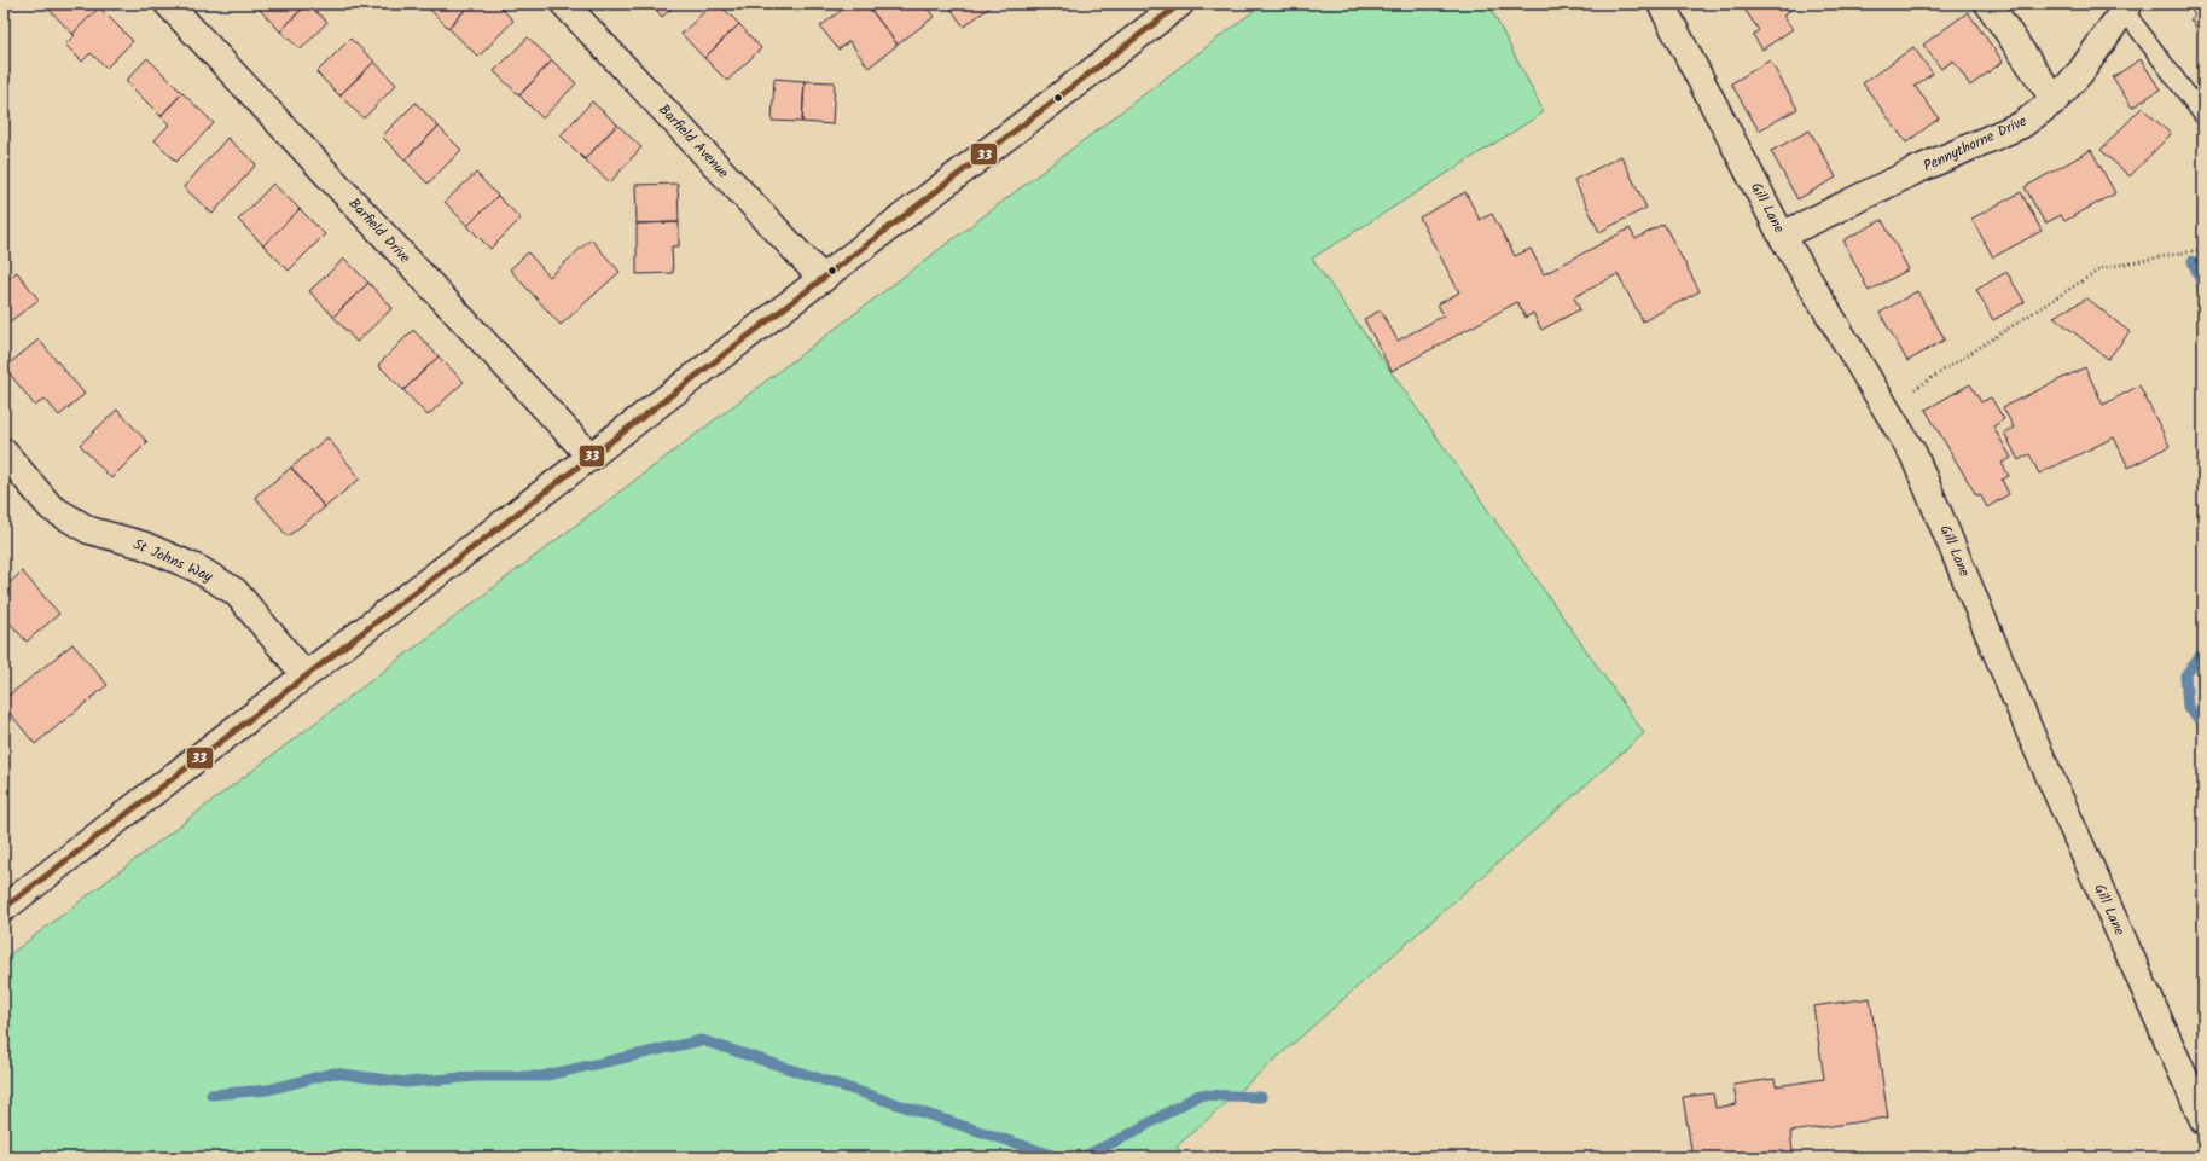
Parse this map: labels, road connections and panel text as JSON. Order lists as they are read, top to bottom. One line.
{"streets":{"street":["Barfield Avenue","Pennythorne Drive","Gill Lane","Barfield Drive","St Johns Way"]},"crossings":[["Pennythorne Drive","Gill Lane"]],"lines":["transit line 33"]}
